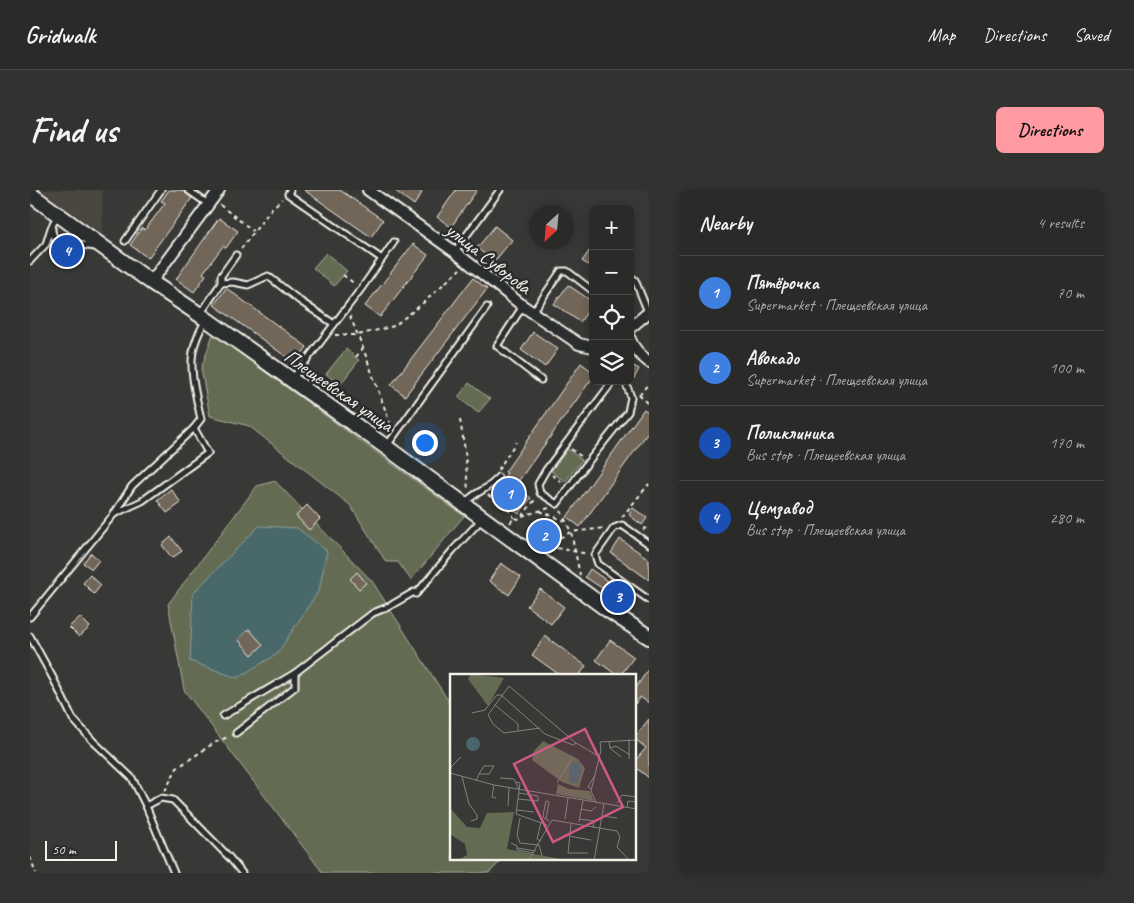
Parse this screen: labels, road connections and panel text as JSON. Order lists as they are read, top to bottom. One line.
{"streets":{"street":["улица Суворова","Плещеевская улица"]},"scale_bar":"50 m","north":"bottom left","page":{"header":"Gridwalk","nav":["Map","Directions","Saved"],"buttons":"Directions","title":"Find us","heading":["Nearby","4 results"],"map_buttons":["+","−"],"pins":["4","1","2","3"],"list":[{"mark":"1","name":"Пятёрочка","note":"Supermarket · Плещеевская улица","value":"70 m"},{"mark":"2","name":"Авокадо","note":"Supermarket · Плещеевская улица","value":"100 m"},{"mark":"3","name":"Поликлиника","note":"Bus stop · Плещеевская улица","value":"170 m"},{"mark":"4","name":"Цемзавод","note":"Bus stop · Плещеевская улица","value":"280 m"}],"scale":"50 m"}}
